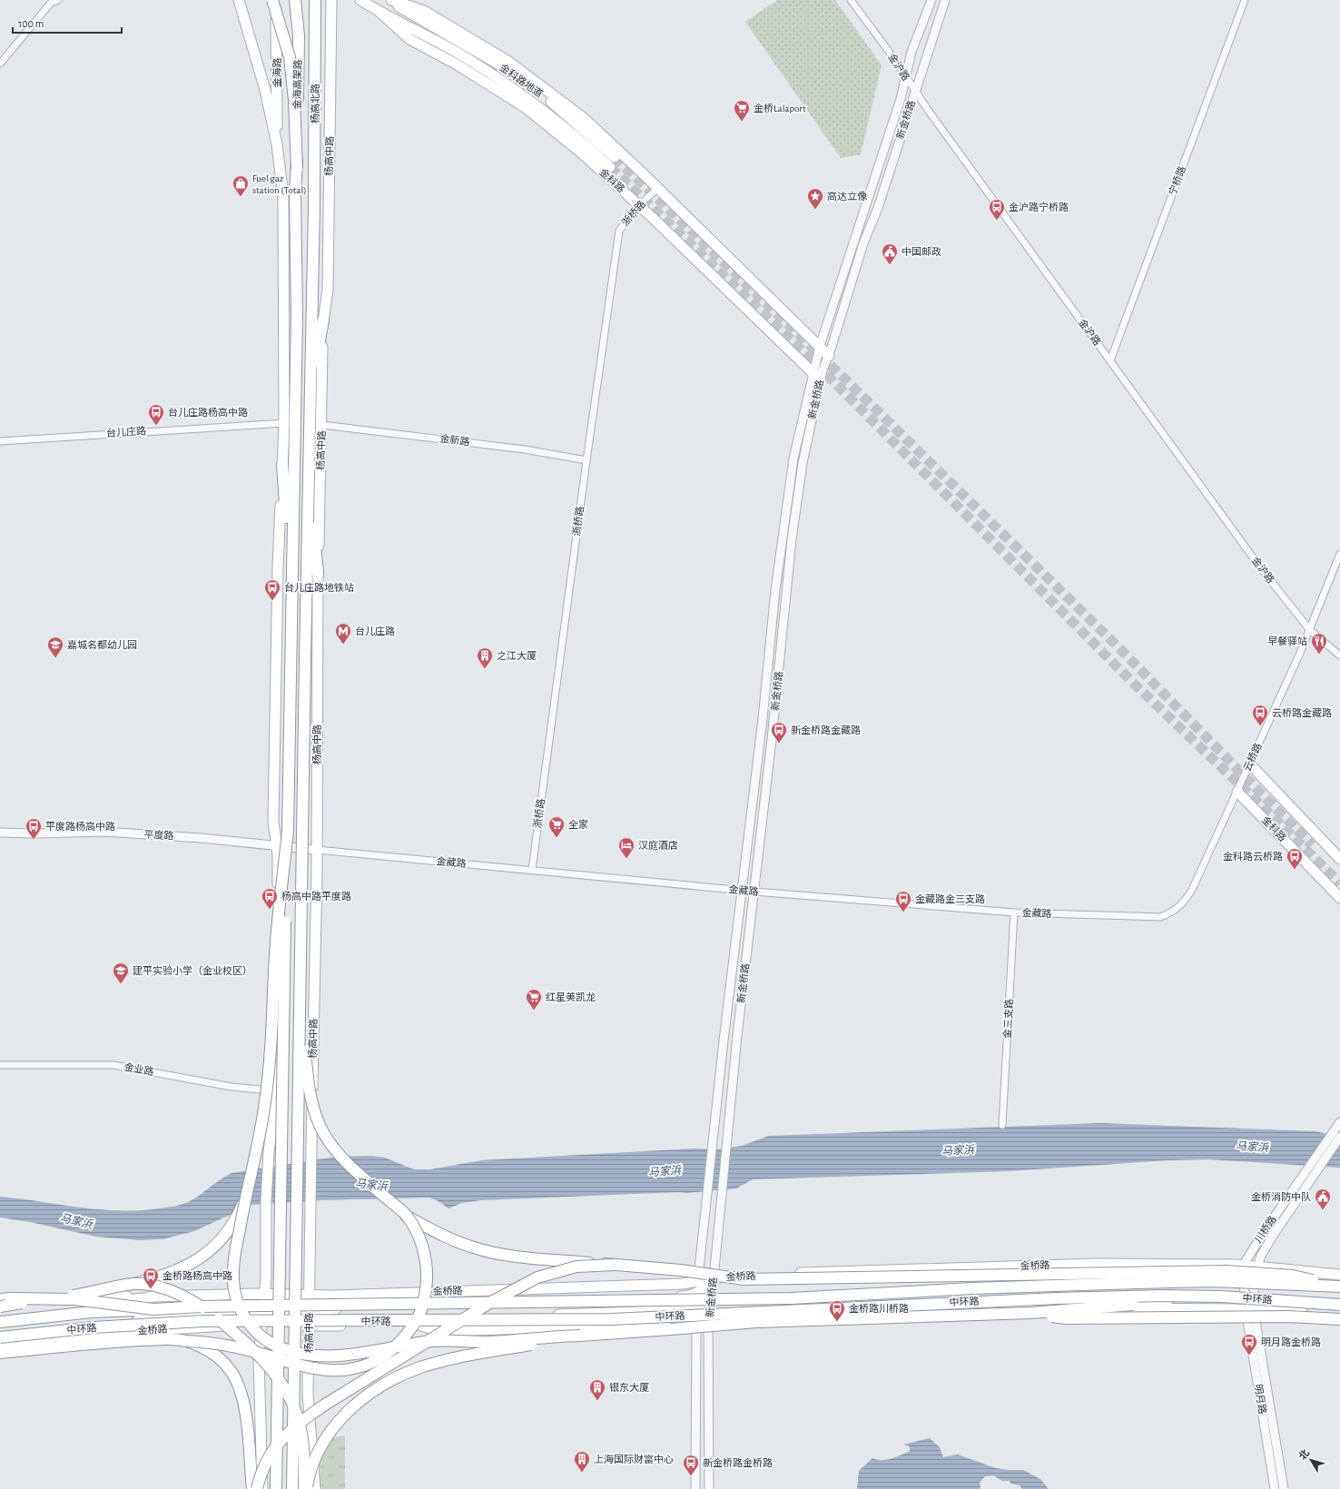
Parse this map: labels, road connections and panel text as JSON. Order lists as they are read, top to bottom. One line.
{"streets":{"highway":["金海高架路","杨高北路","杨高中路","中环路"],"main road":["金海路","金科路地道","金科路","金桥路"],"street":["金沪路","新金桥路","宁桥路","浙桥路","台儿庄路","金新路","云桥路","平度路","金藏路","金三支路","金业路","川桥路","明月路"]},"crossings":[["金沪路","新金桥路"],["金沪路","宁桥路"],["金沪路","云桥路"],["金科路地道","金科路"],["金海高架路","杨高北路"],["杨高北路","杨高中路"],["新金桥路","金科路"],["新金桥路","金藏路"],["新金桥路","金桥路"],["杨高中路","金新路"],["杨高中路","平度路"],["杨高中路","金藏路"],["杨高中路","金桥路"],["金科路","浙桥路"],["金科路","云桥路"],["浙桥路","金新路"],["浙桥路","金藏路"],["云桥路","金藏路"],["平度路","金藏路"],["金藏路","金三支路"],["川桥路","金桥路"],["川桥路","明月路"],["金桥路","明月路"]],"water":["马家浜"],"places":{"supermarket":["金桥Lalaport","全家","红星美凯龙"],"shop":["Fuel gaz station (Total)"],"place":["高达立像"],"bus stop":["金沪路宁桥路","台儿庄路杨高中路","台儿庄路地铁站","云桥路金藏路","新金桥路金藏路","平度路杨高中路","金科路云桥路","杨高中路平度路","金藏路金三支路","金桥路杨高中路","金桥路川桥路","明月路金桥路","新金桥路金桥路"],"public building":["中国邮政","金桥消防中队"],"metro station":["台儿庄路"],"restaurant":["早餐驿站"],"school or university":["嘉城名都幼儿园","建平实验小学（金业校区）"],"building":["之江大厦","银东大厦","上海国际财富中心"],"hotel":["汉庭酒店"]},"scale_bar":"100 m","north":"top left"}
